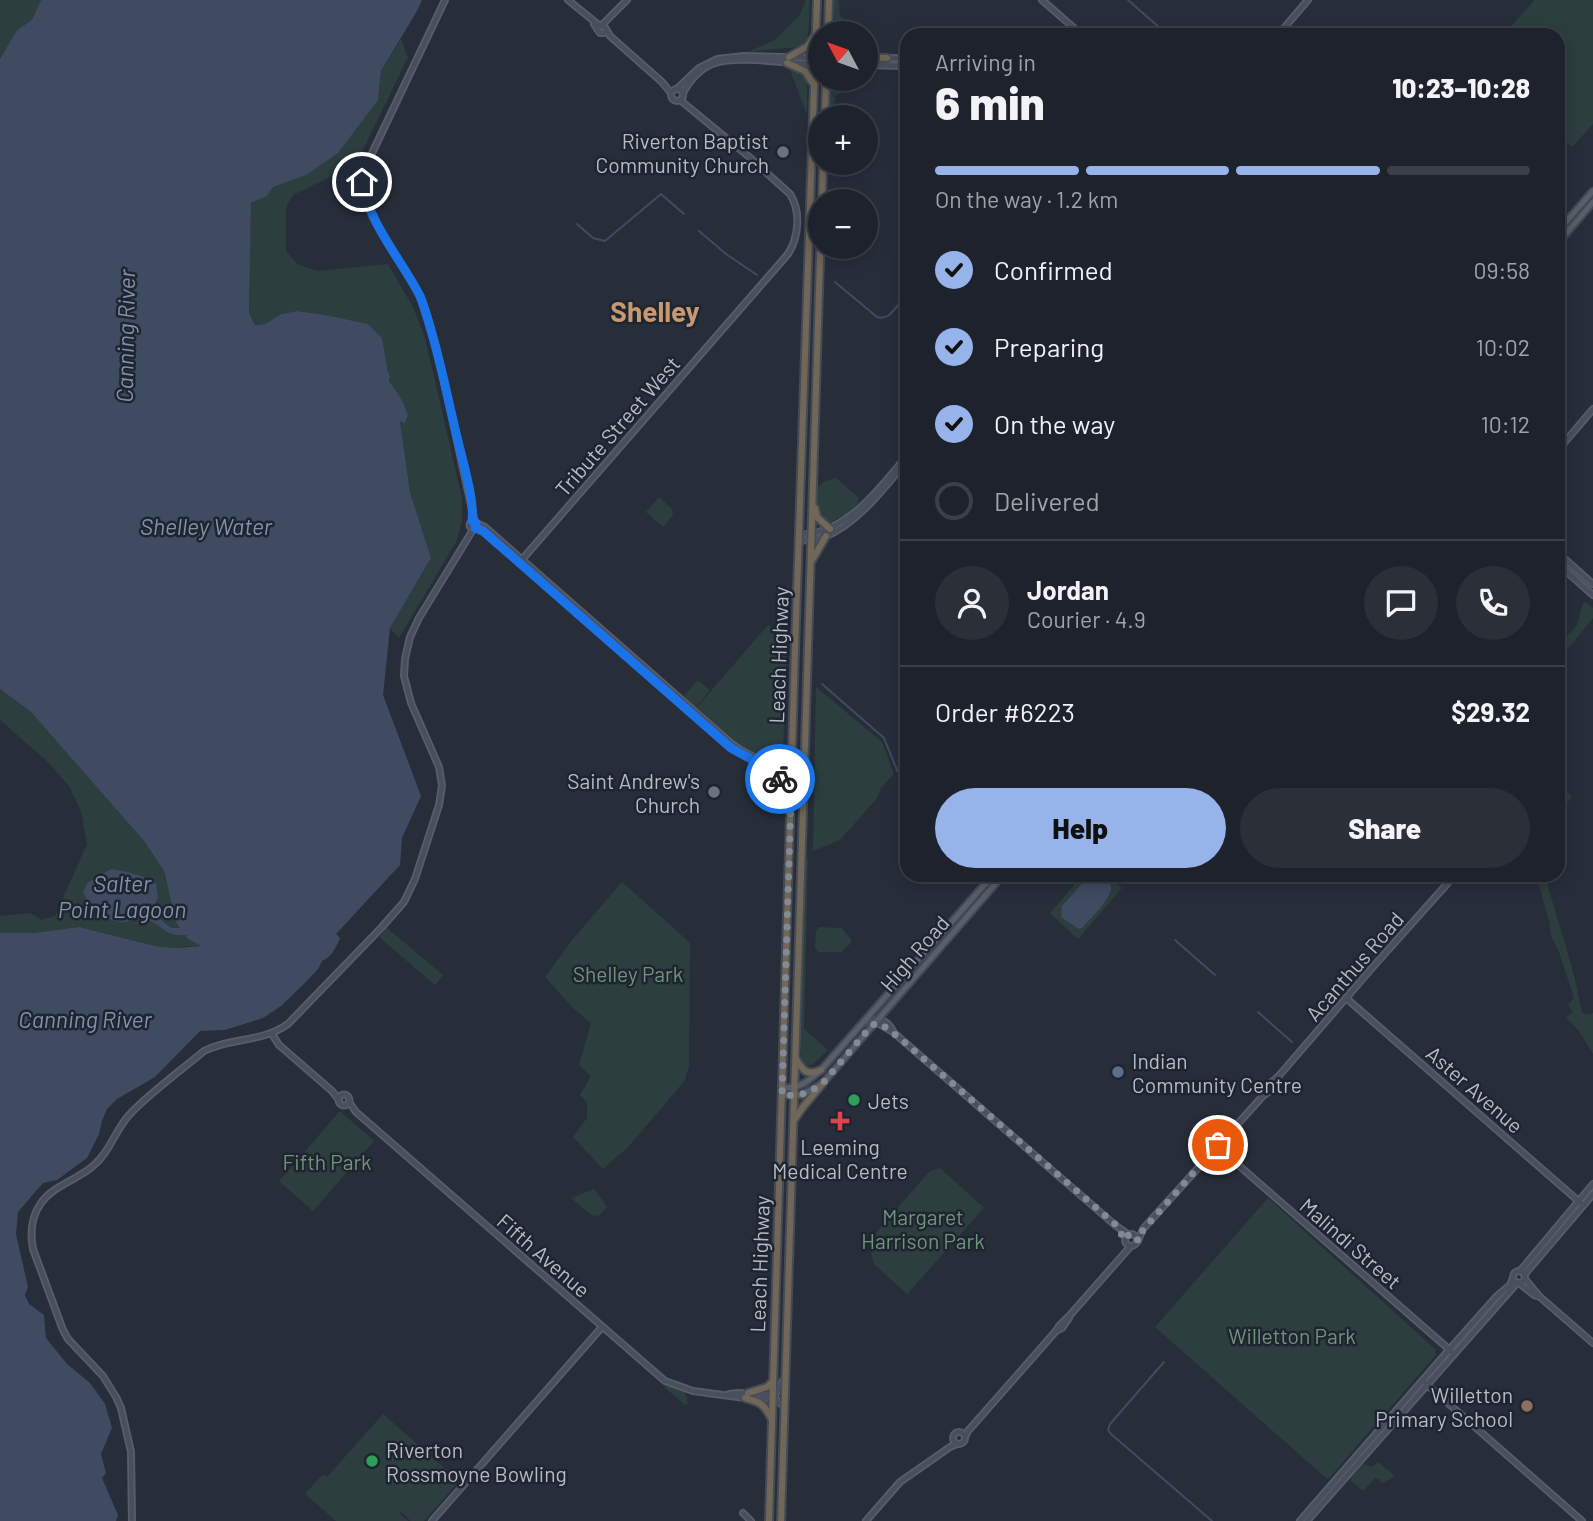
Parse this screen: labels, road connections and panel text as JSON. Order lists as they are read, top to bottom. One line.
{"streets":{"highway":["Leach Highway"],"main road":["High Road"],"street":["Tribute Street West","Acanthus Road","Aster Avenue","Malindi Street","Fifth Avenue"]},"crossings":[["Leach Highway","High Road"],["Leach Highway","Fifth Avenue"],["Acanthus Road","Aster Avenue"],["Acanthus Road","Malindi Street"]],"districts":["Shelley"],"water":["Canning River","Shelley Water","Salter Point Lagoon"],"parks":["Shelley Park","Fifth Park","Margaret Harrison Park","Willetton Park"],"places":{"other":["Riverton Baptist Community Church","Saint Andrew's Church","Indian Community Centre","Jets","Willetton Primary School","Riverton Rossmoyne Bowling"],"health":["Leeming Medical Centre"]},"north":"top left","page":{"map_buttons":["+","−"],"heading":["6 min","Arriving in","10:23–10:28"],"panel":["Jordan","Courier · 4.9","Order #6223","$29.32"],"bar":"On the way · 1.2 km","list":[["Confirmed","09:58"],["Preparing","10:02"],["On the way","10:12"],"Delivered"],"buttons":["Help","Share"]}}
